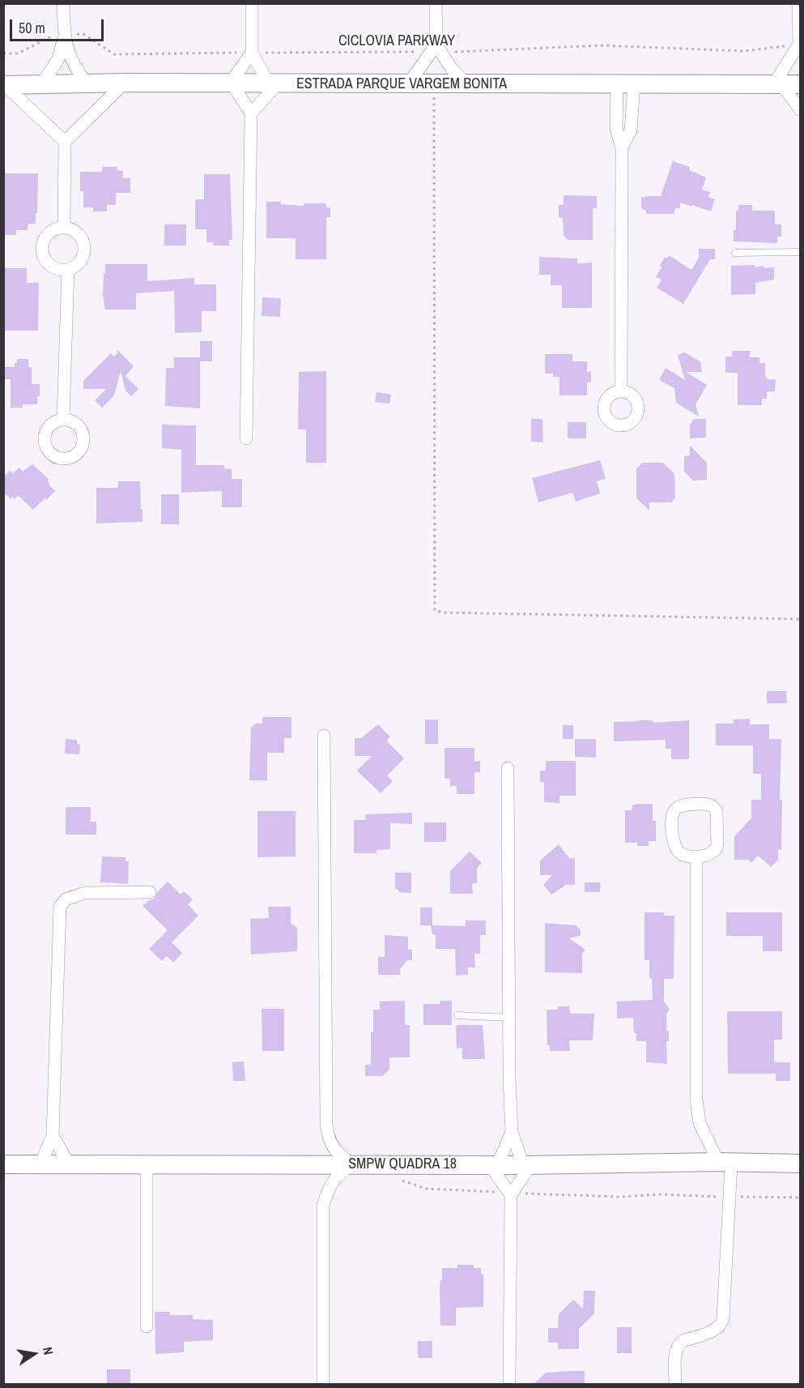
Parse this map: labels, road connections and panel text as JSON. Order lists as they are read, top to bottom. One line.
{"streets":{"street":["ESTRADA PARQUE VARGEM BONITA","SMPW QUADRA 18"],"path":["CICLOVIA PARKWAY"]},"scale_bar":"50 m","north":"right"}
